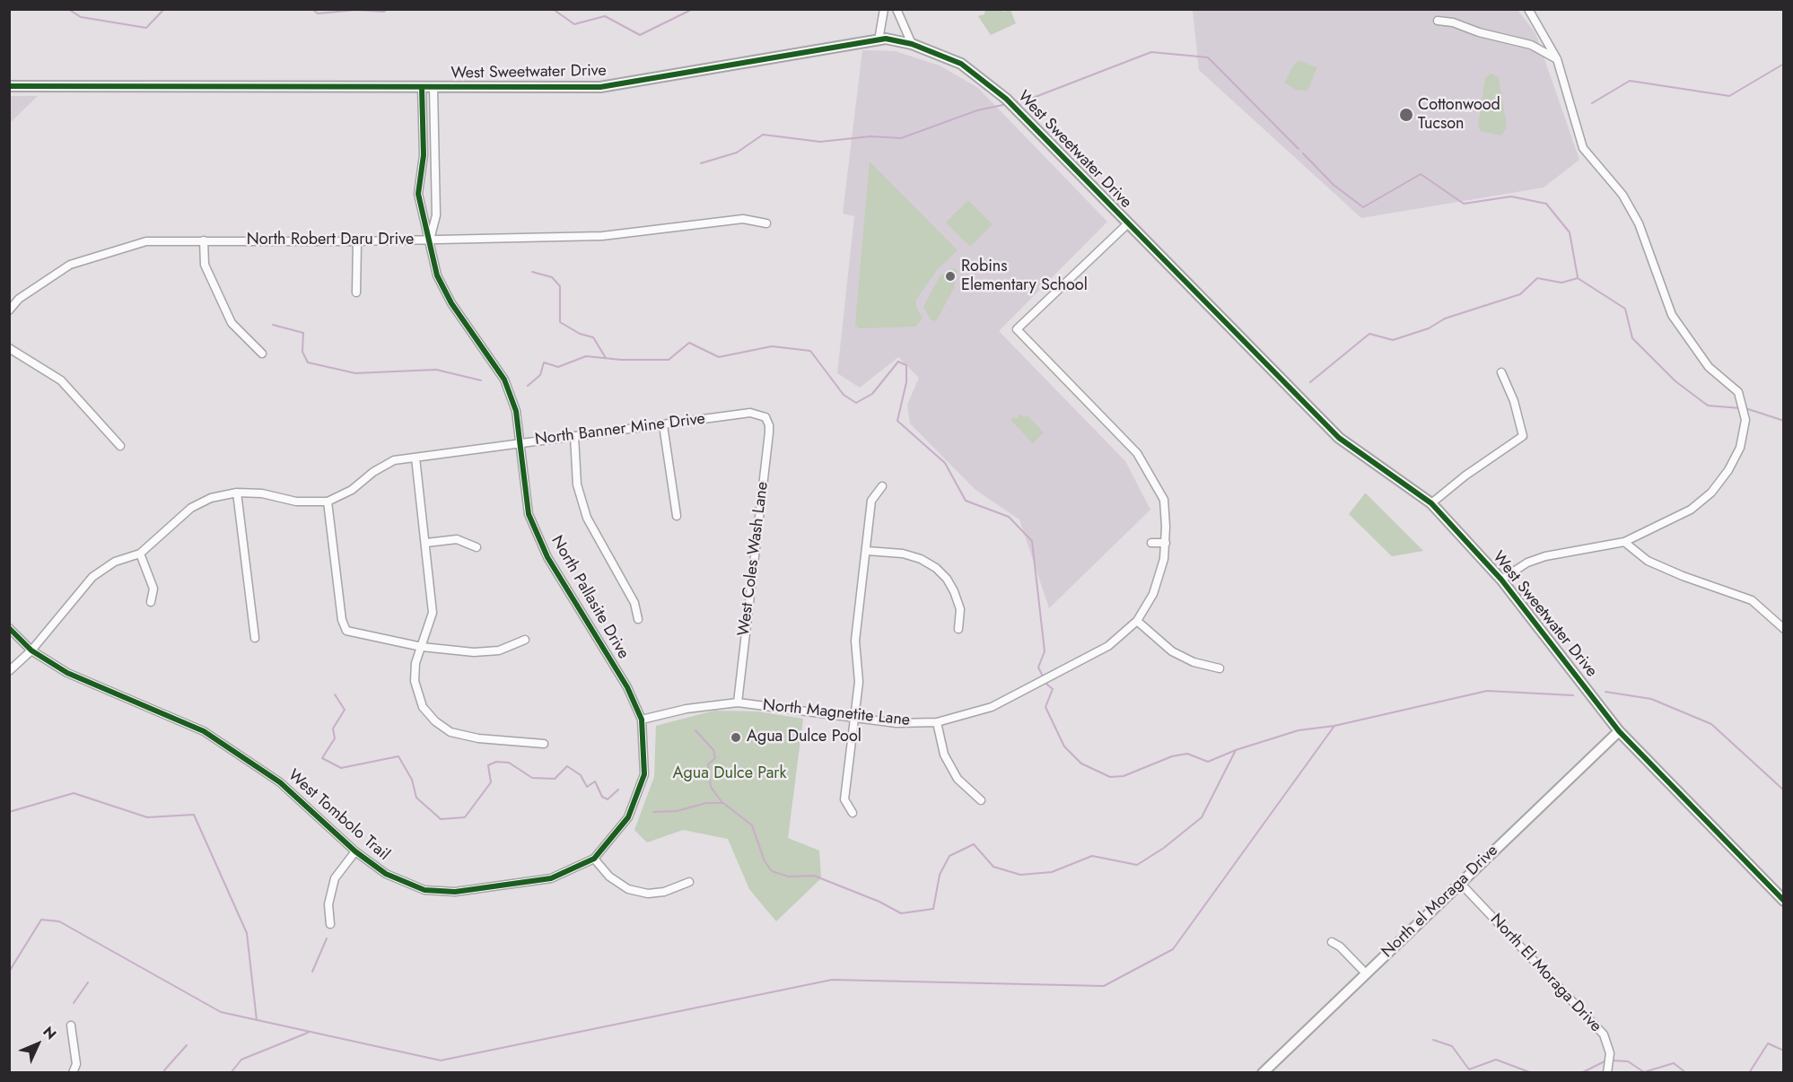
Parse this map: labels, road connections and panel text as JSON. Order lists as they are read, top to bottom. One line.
{"streets":{"street":["West Sweetwater Drive","North Robert Daru Drive","North Banner Mine Drive","West Coles Wash Lane","North Pallasite Drive","North Magnetite Lane","West Tombolo Trail","North el Moraga Drive","North El Moraga Drive"]},"crossings":[["West Sweetwater Drive","North Pallasite Drive"],["West Sweetwater Drive","North Magnetite Lane"],["West Sweetwater Drive","North el Moraga Drive"],["North Robert Daru Drive","North Pallasite Drive"],["North Banner Mine Drive","West Coles Wash Lane"],["North Banner Mine Drive","North Pallasite Drive"],["North Banner Mine Drive","West Tombolo Trail"],["West Coles Wash Lane","North Magnetite Lane"],["North Pallasite Drive","North Magnetite Lane"],["North Pallasite Drive","West Tombolo Trail"],["North Magnetite Lane","West Tombolo Trail"],["North el Moraga Drive","North El Moraga Drive"]],"parks":["Agua Dulce Park"],"places":["Cottonwood Tucson","Robins Elementary School","Agua Dulce Pool"],"north":"top right"}
